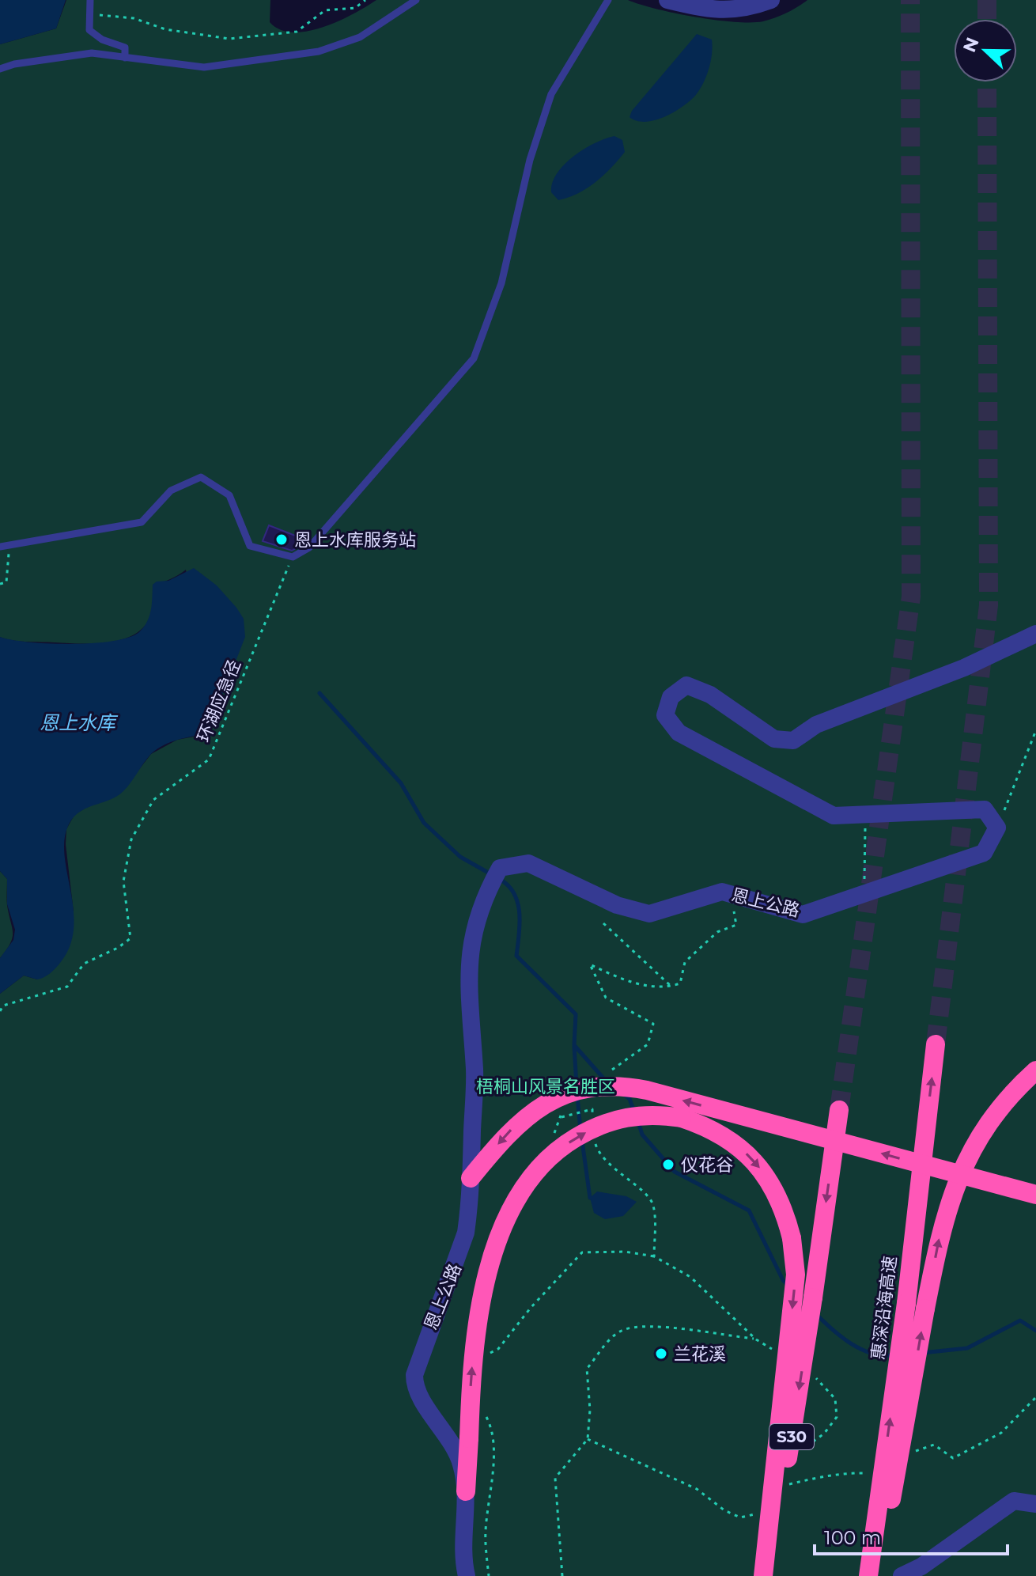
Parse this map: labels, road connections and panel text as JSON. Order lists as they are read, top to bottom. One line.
{"streets":{"highway":["惠深沿海高速","S30"],"street":["恩上公路"],"path":["环湖应急径"]},"water":["恩上水库"],"parks":["梧桐山风景名胜区"],"places":["恩上水库服务站","仪花谷","兰花溪"],"scale_bar":"100 m","north":"left"}
